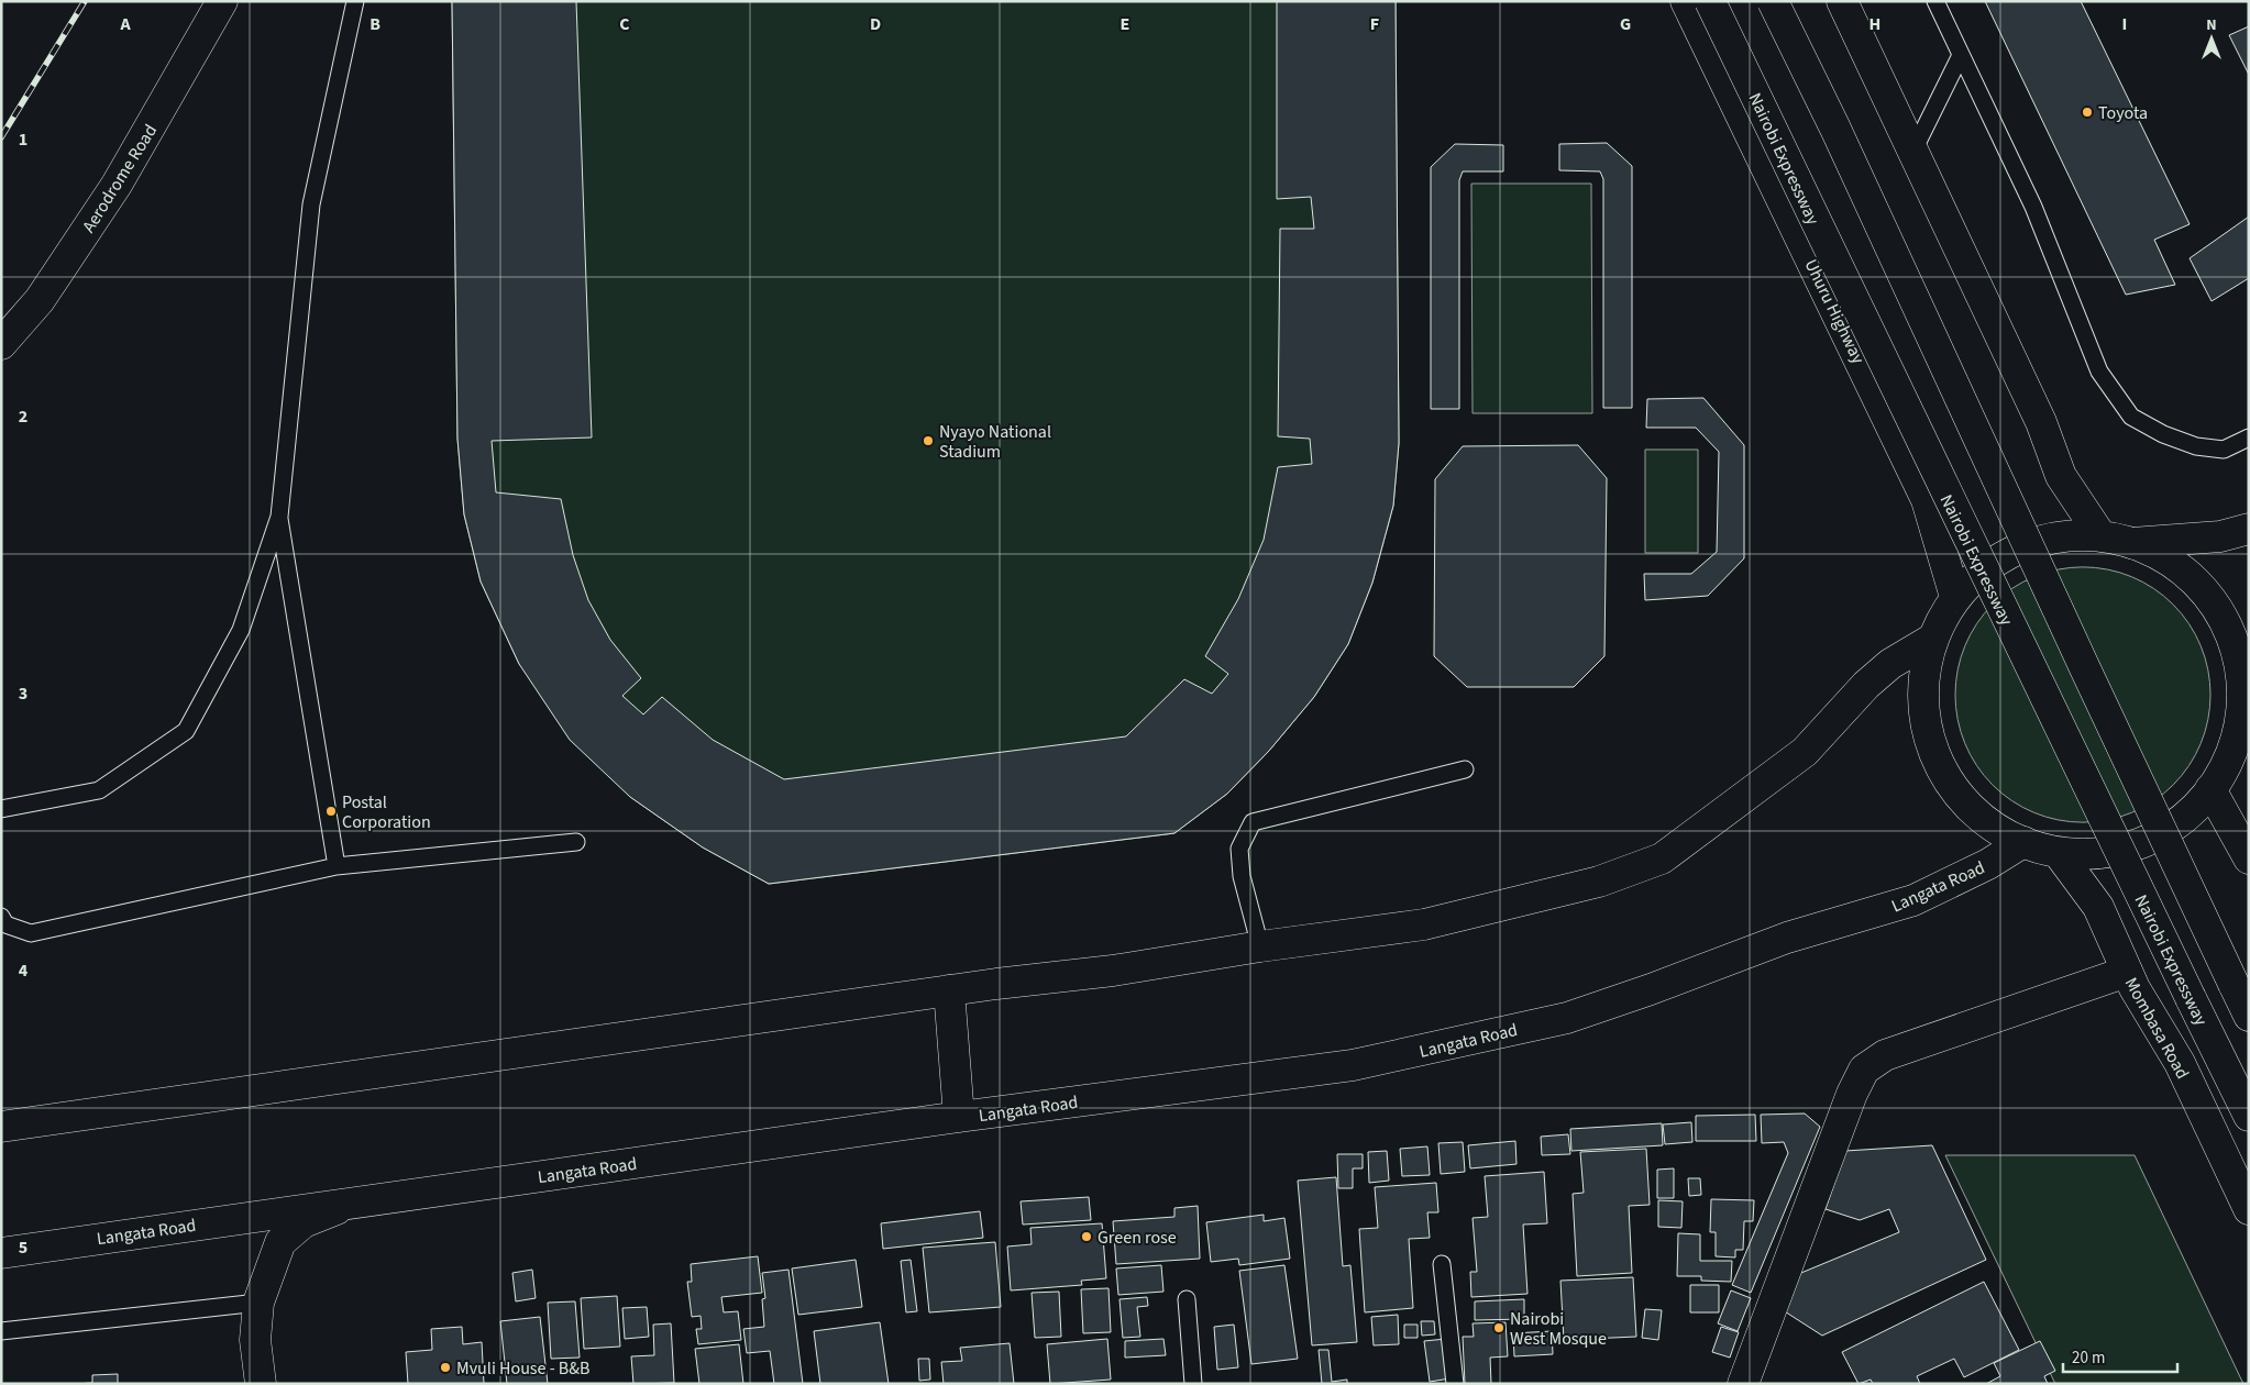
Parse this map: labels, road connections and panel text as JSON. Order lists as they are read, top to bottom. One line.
{"streets":{"main road":["Nairobi Expressway","Aerodrome Road","Uhuru Highway","Langata Road","Mombasa Road"]},"places":["Toyota","Nyayo National Stadium","Postal Corporation","Green rose","Nairobi West Mosque","Mvuli House - B&B"],"scale_bar":"20 m","north":"top","grid":{"columns":["A","B","C","D","E","F","G","H","I"],"rows":["1","2","3","4","5"]}}
